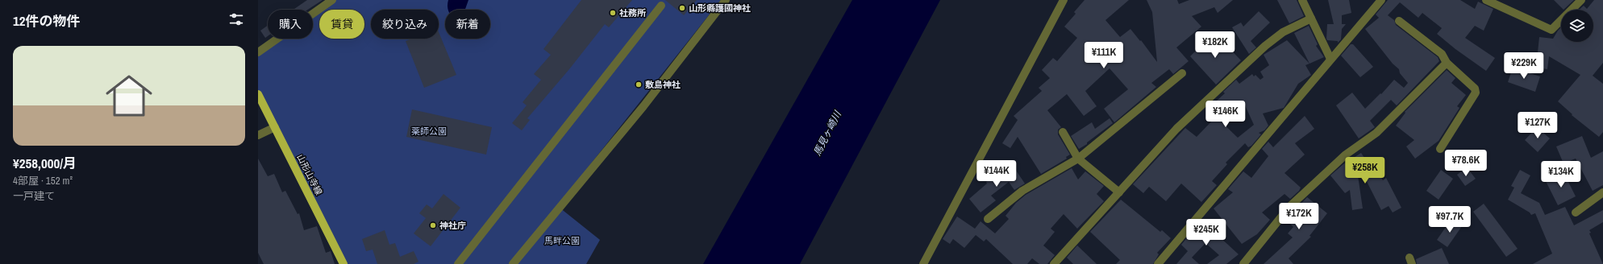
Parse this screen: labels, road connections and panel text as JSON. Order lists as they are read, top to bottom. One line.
{"streets":{"main road":["山形山寺線"]},"water":["馬見ヶ崎川"],"parks":["薬師公園","馬畔公園"],"places":["山形縣護國神社","社務所","敷島神社","神社庁"],"page":{"heading":"12件の物件","chip":["購入","賃貸","絞り込み","新着"],"price":["¥182K","¥111K","¥229K","¥146K","¥127K","¥78.6K","¥258K","¥144K","¥134K","¥172K","¥97.7K","¥245K"],"list":[{"name":"¥258,000/月","note":"4部屋 · 152 m² · 一戸建て"}]}}
